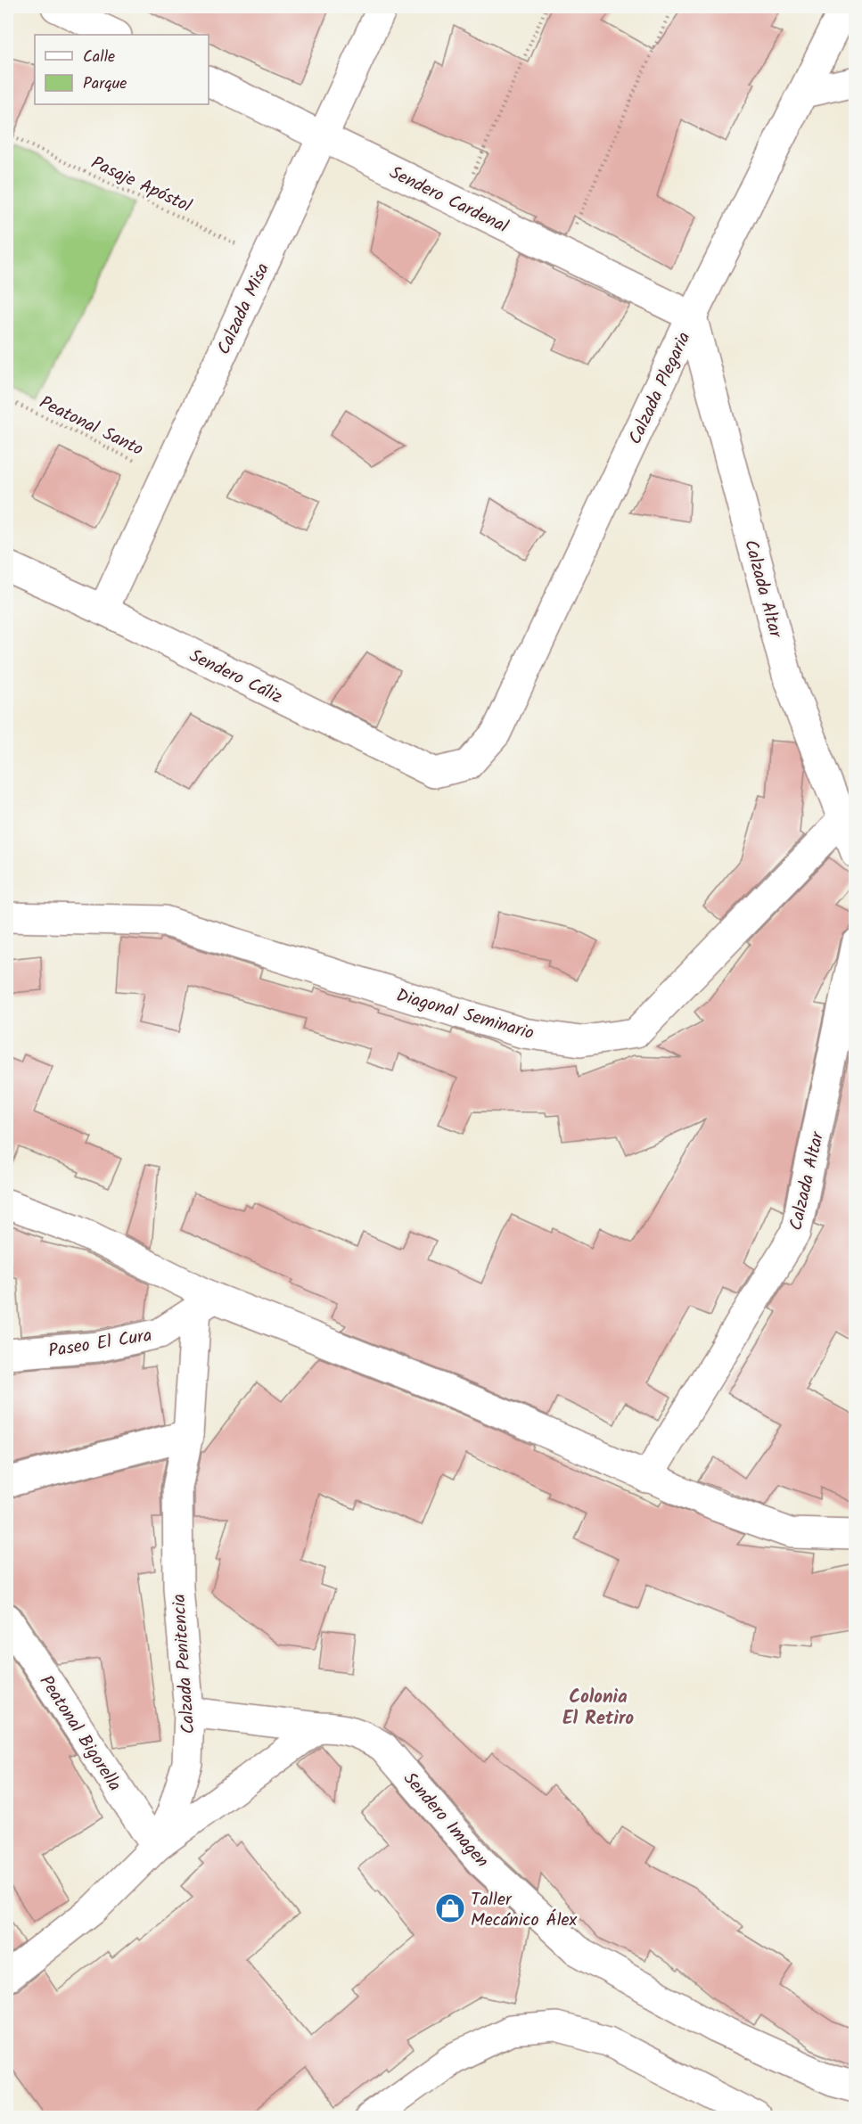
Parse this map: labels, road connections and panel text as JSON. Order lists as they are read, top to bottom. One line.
{"streets":{"street":["Sendero Cardenal","Calzada Misa","Calzada Plegaria","Calzada Altar","Sendero Cáliz","Diagonal Seminario","Paseo El Cura","Calzada Penitencia","Peatonal Bigorella","Sendero Imagen"],"path":["Pasaje Apóstol","Peatonal Santo"]},"crossings":[["Pasaje Apóstol","Calzada Misa"],["Sendero Cardenal","Calzada Misa"],["Sendero Cardenal","Calzada Plegaria"],["Sendero Cardenal","Calzada Altar"],["Calzada Misa","Peatonal Santo"],["Calzada Misa","Sendero Cáliz"],["Calzada Plegaria","Calzada Altar"],["Calzada Plegaria","Sendero Cáliz"],["Calzada Altar","Diagonal Seminario"],["Paseo El Cura","Calzada Penitencia"],["Calzada Penitencia","Peatonal Bigorella"],["Calzada Penitencia","Sendero Imagen"]],"districts":["Colonia El Retiro"],"places":{"shop":["Taller Mecánico Álex"]},"legend":["Calle","Parque"]}
